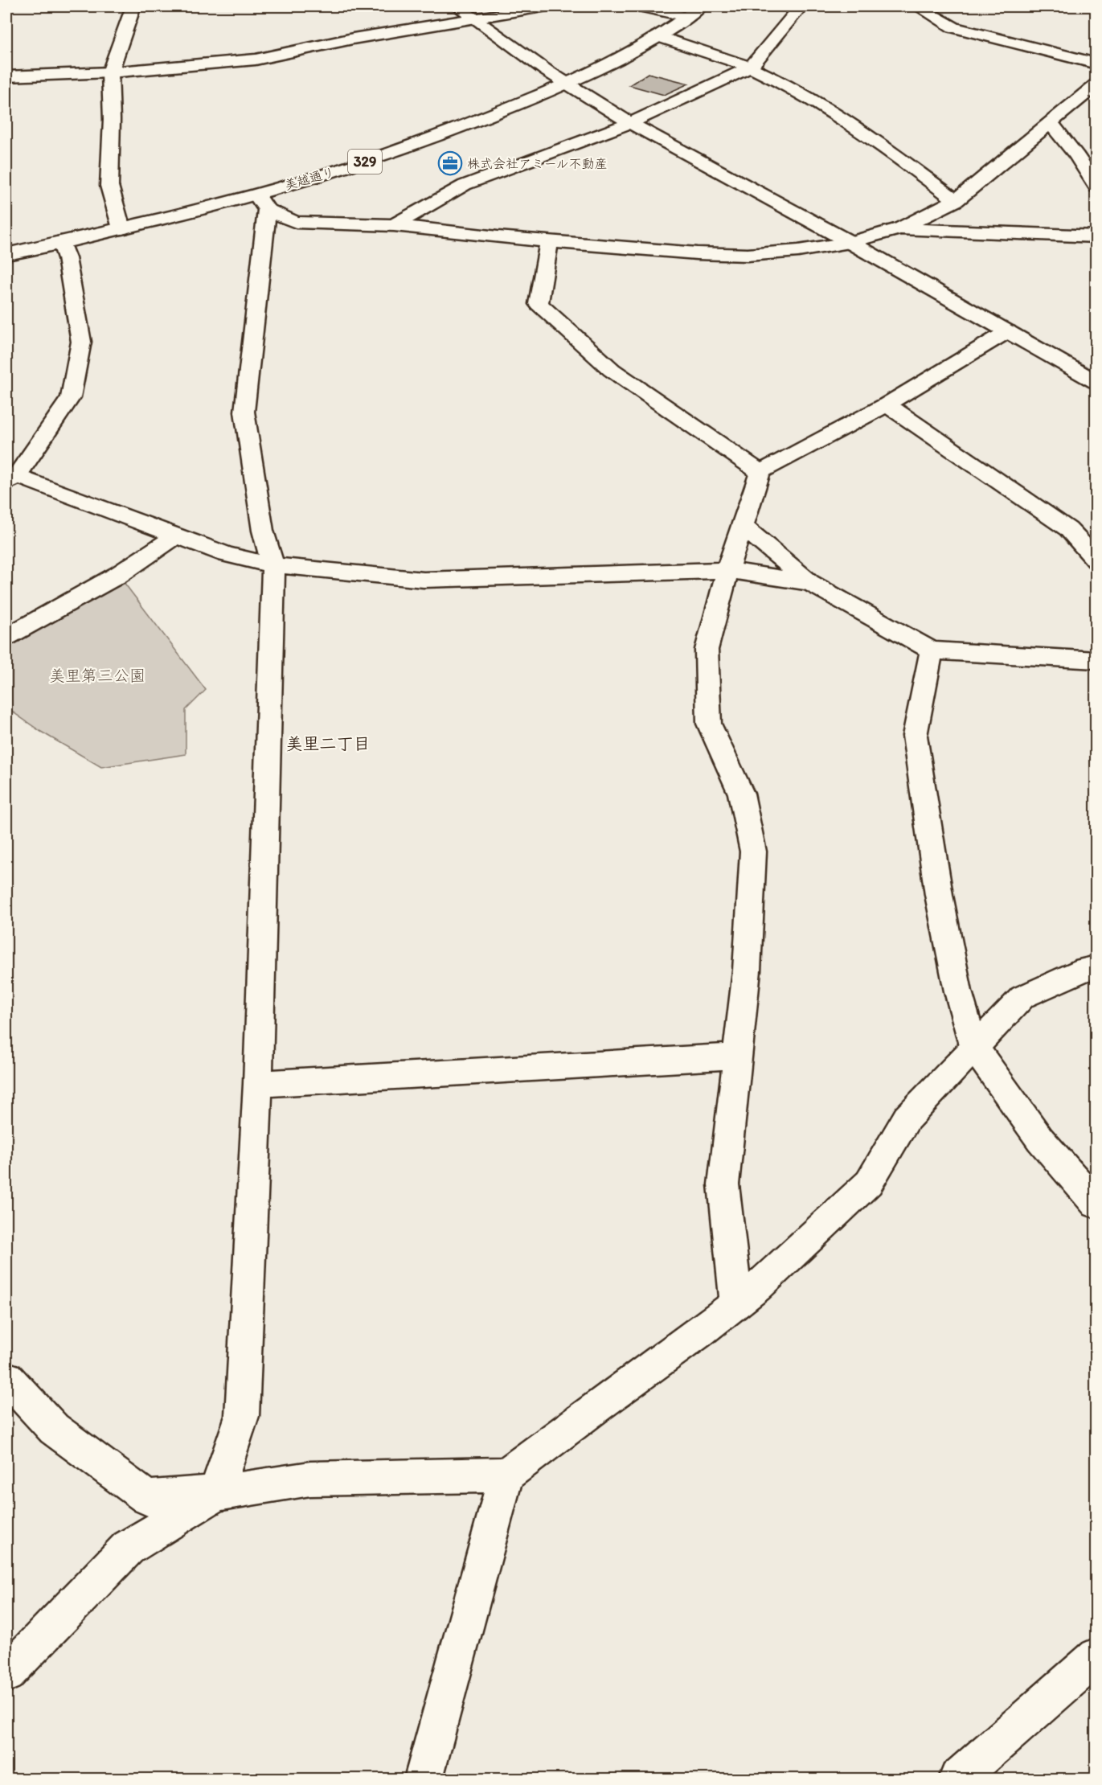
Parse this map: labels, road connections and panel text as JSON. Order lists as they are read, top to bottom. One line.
{"streets":{"main road":["329","美越通り"]},"districts":["美里二丁目"],"parks":["美里第三公園"],"places":{"office":["株式会社アミール不動産"]}}
